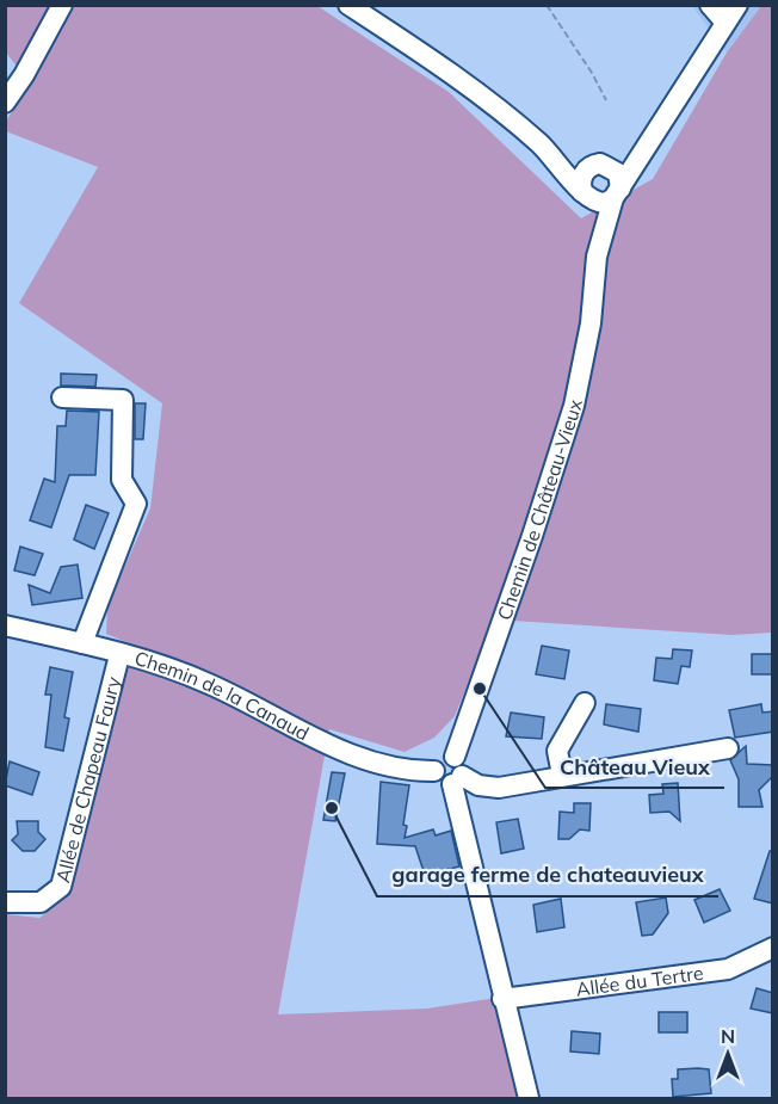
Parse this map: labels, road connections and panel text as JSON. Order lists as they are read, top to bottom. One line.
{"streets":{"street":["Chemin de Château-Vieux","Chemin de la Canaud","Allée de Chapeau Faury","Allée du Tertre"]},"crossings":[["Chemin de Château-Vieux","Chemin de la Canaud"],["Chemin de la Canaud","Allée de Chapeau Faury"]],"places":["Château Vieux","garage ferme de chateauvieux"],"north":"top"}
